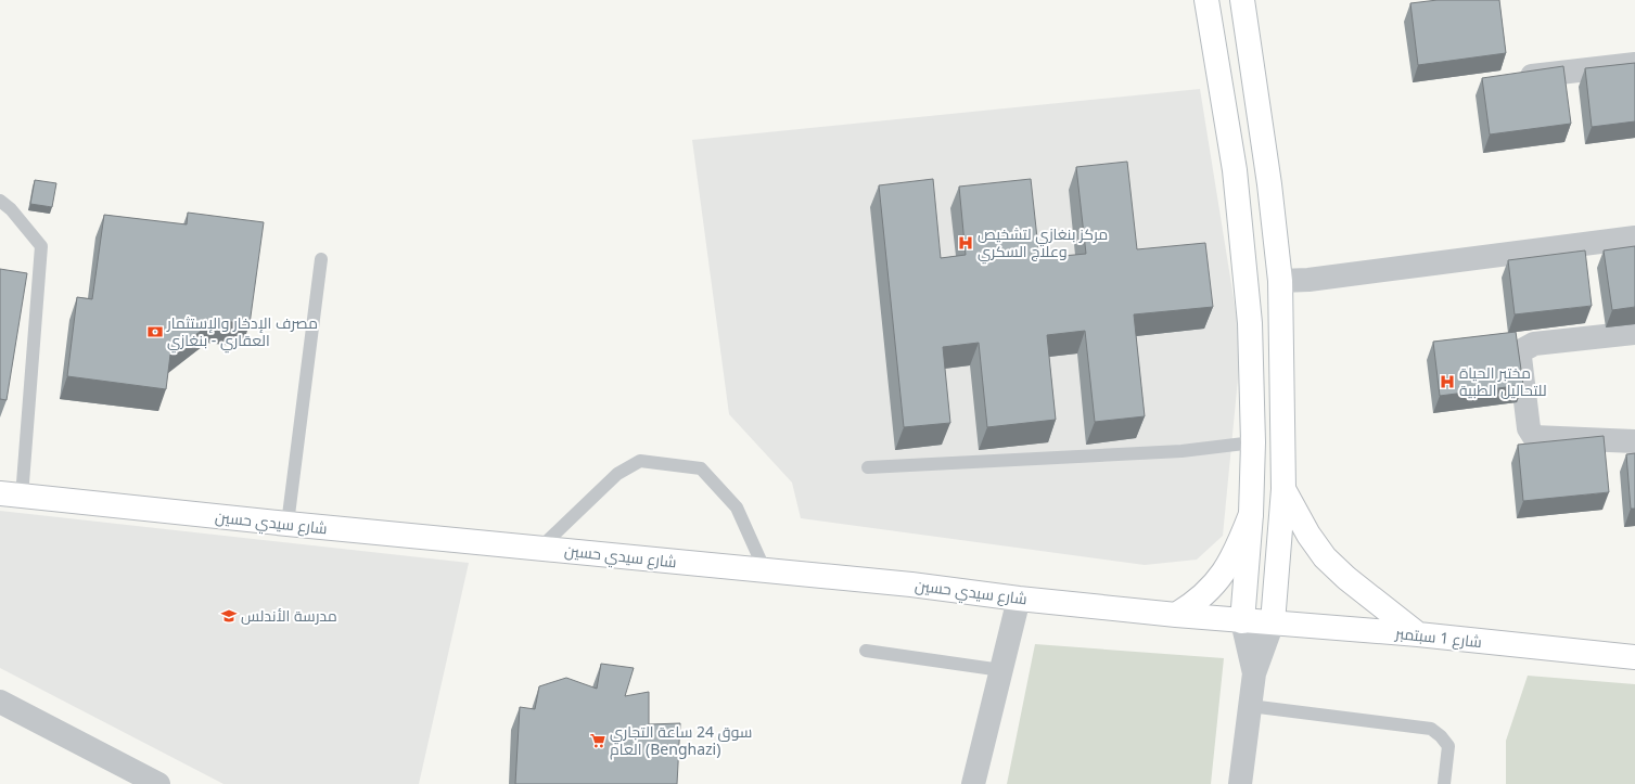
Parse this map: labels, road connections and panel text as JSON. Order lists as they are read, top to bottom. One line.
{"streets":{"main road":["شارع سيدي حسين","شارع 1 سبتمبر"]},"crossings":[["شارع سيدي حسين","شارع 1 سبتمبر"]],"places":{"hospital":["مركز بنغازي لتشخيص وعلاج السكري","مختبر الحياة للتحاليل الطبية"],"bank":["مصرف الإدخار والإستثمار العقاري - بنغازي"],"school or university":["مدرسة الأندلس"],"supermarket":["سوق 24 ساعة التجاري العام (Benghazi)"]}}
